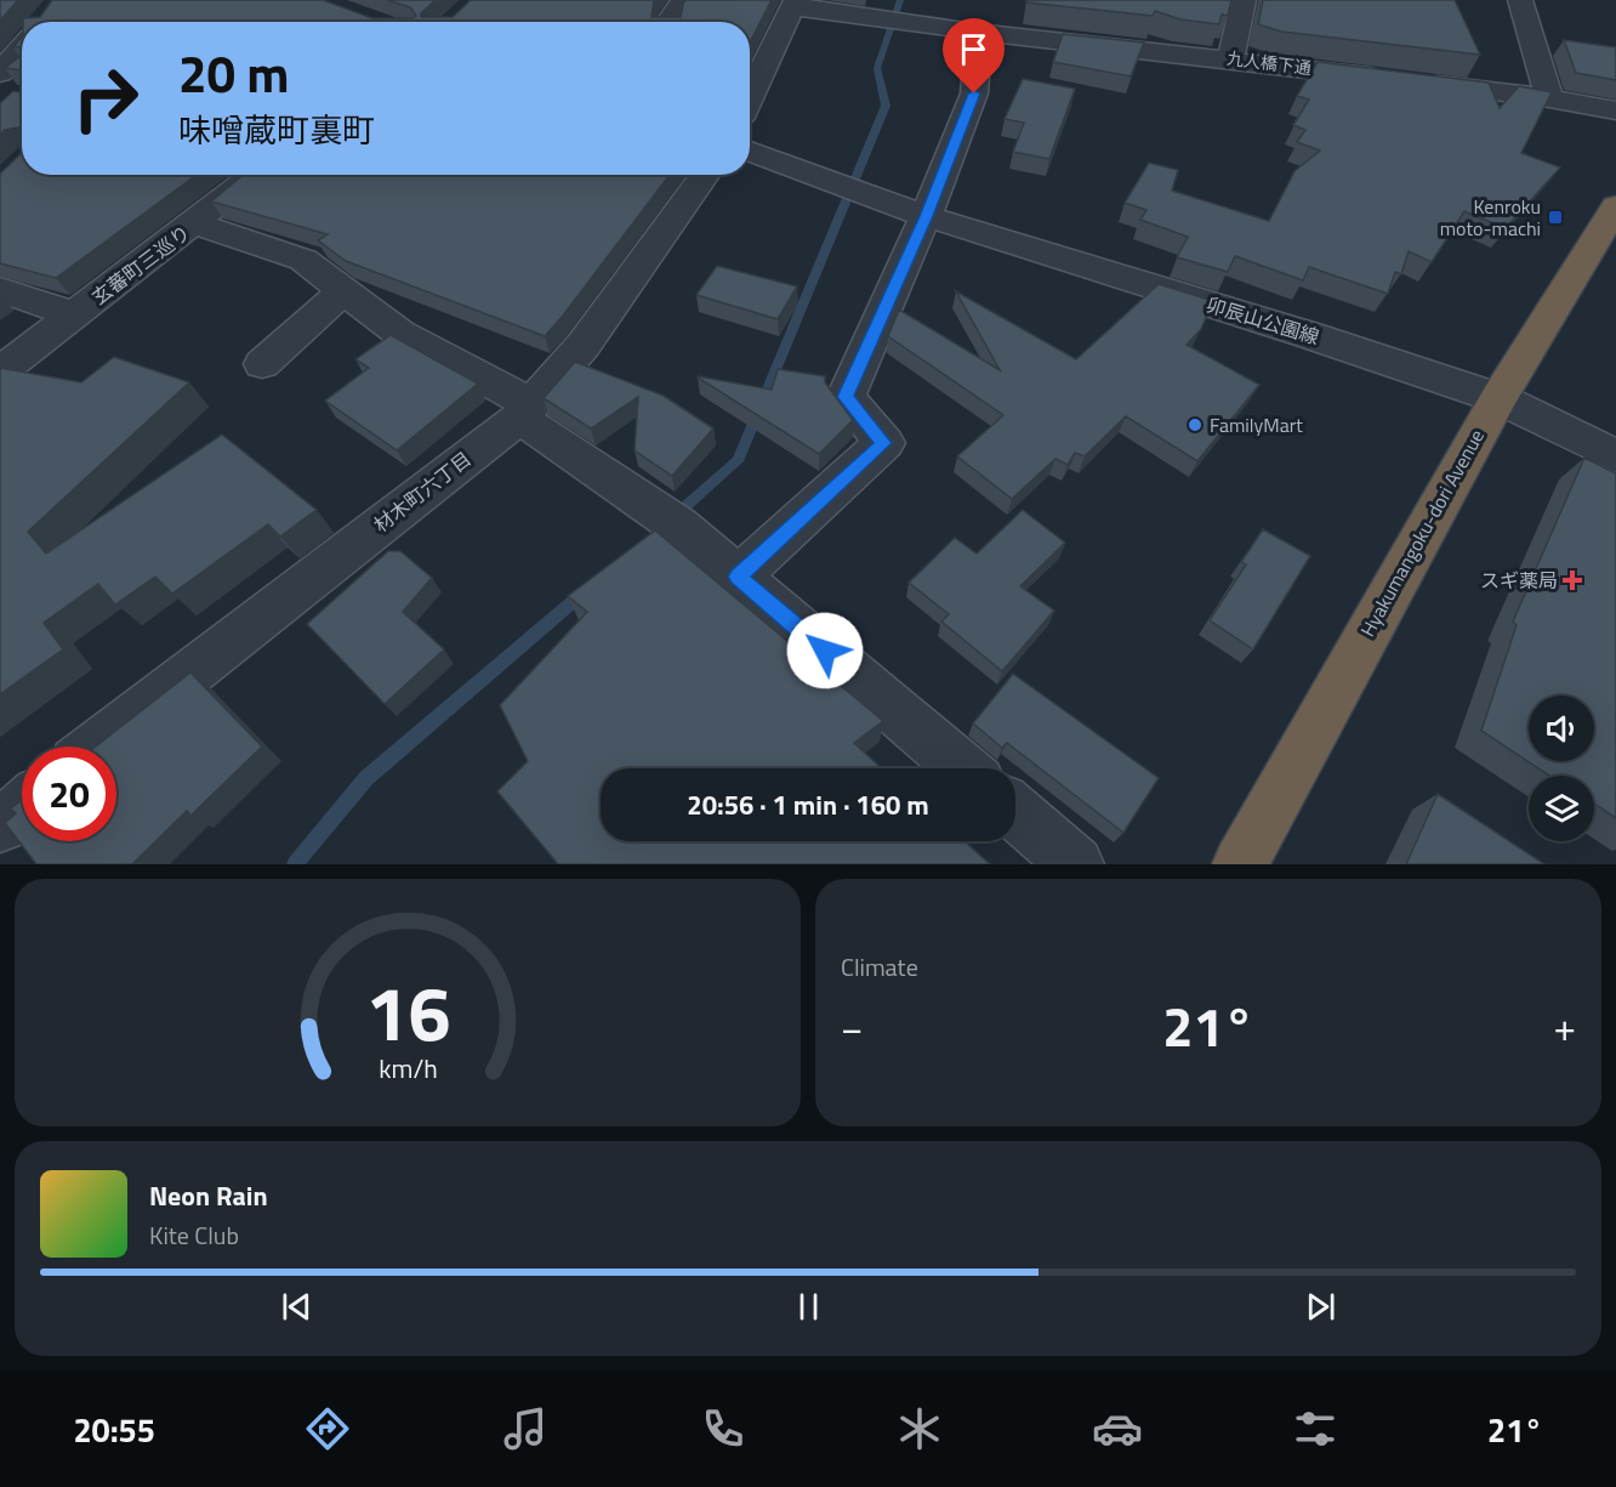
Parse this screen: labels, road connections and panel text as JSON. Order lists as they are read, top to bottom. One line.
{"streets":{"highway":["Hyakumangoku-dori Avenue"],"street":["九人橋下通","玄蕃町三巡り","卯辰山公園線","材木町六丁目"]},"crossings":[["卯辰山公園線","Hyakumangoku-dori Avenue"]],"places":{"transit":["Kenroku moto-machi"],"other":["FamilyMart"],"health":["スギ薬局"]},"page":{"turn":["20 m","味噌蔵町裏町"],"limit":"20","trip":"20:56 · 1 min · 160 m","tile":"Climate","heat":["−","21°","+"],"song":["Neon Rain","Kite Club"],"tabs":["20:55","21°"],"gauge":["16","km/h"]}}
